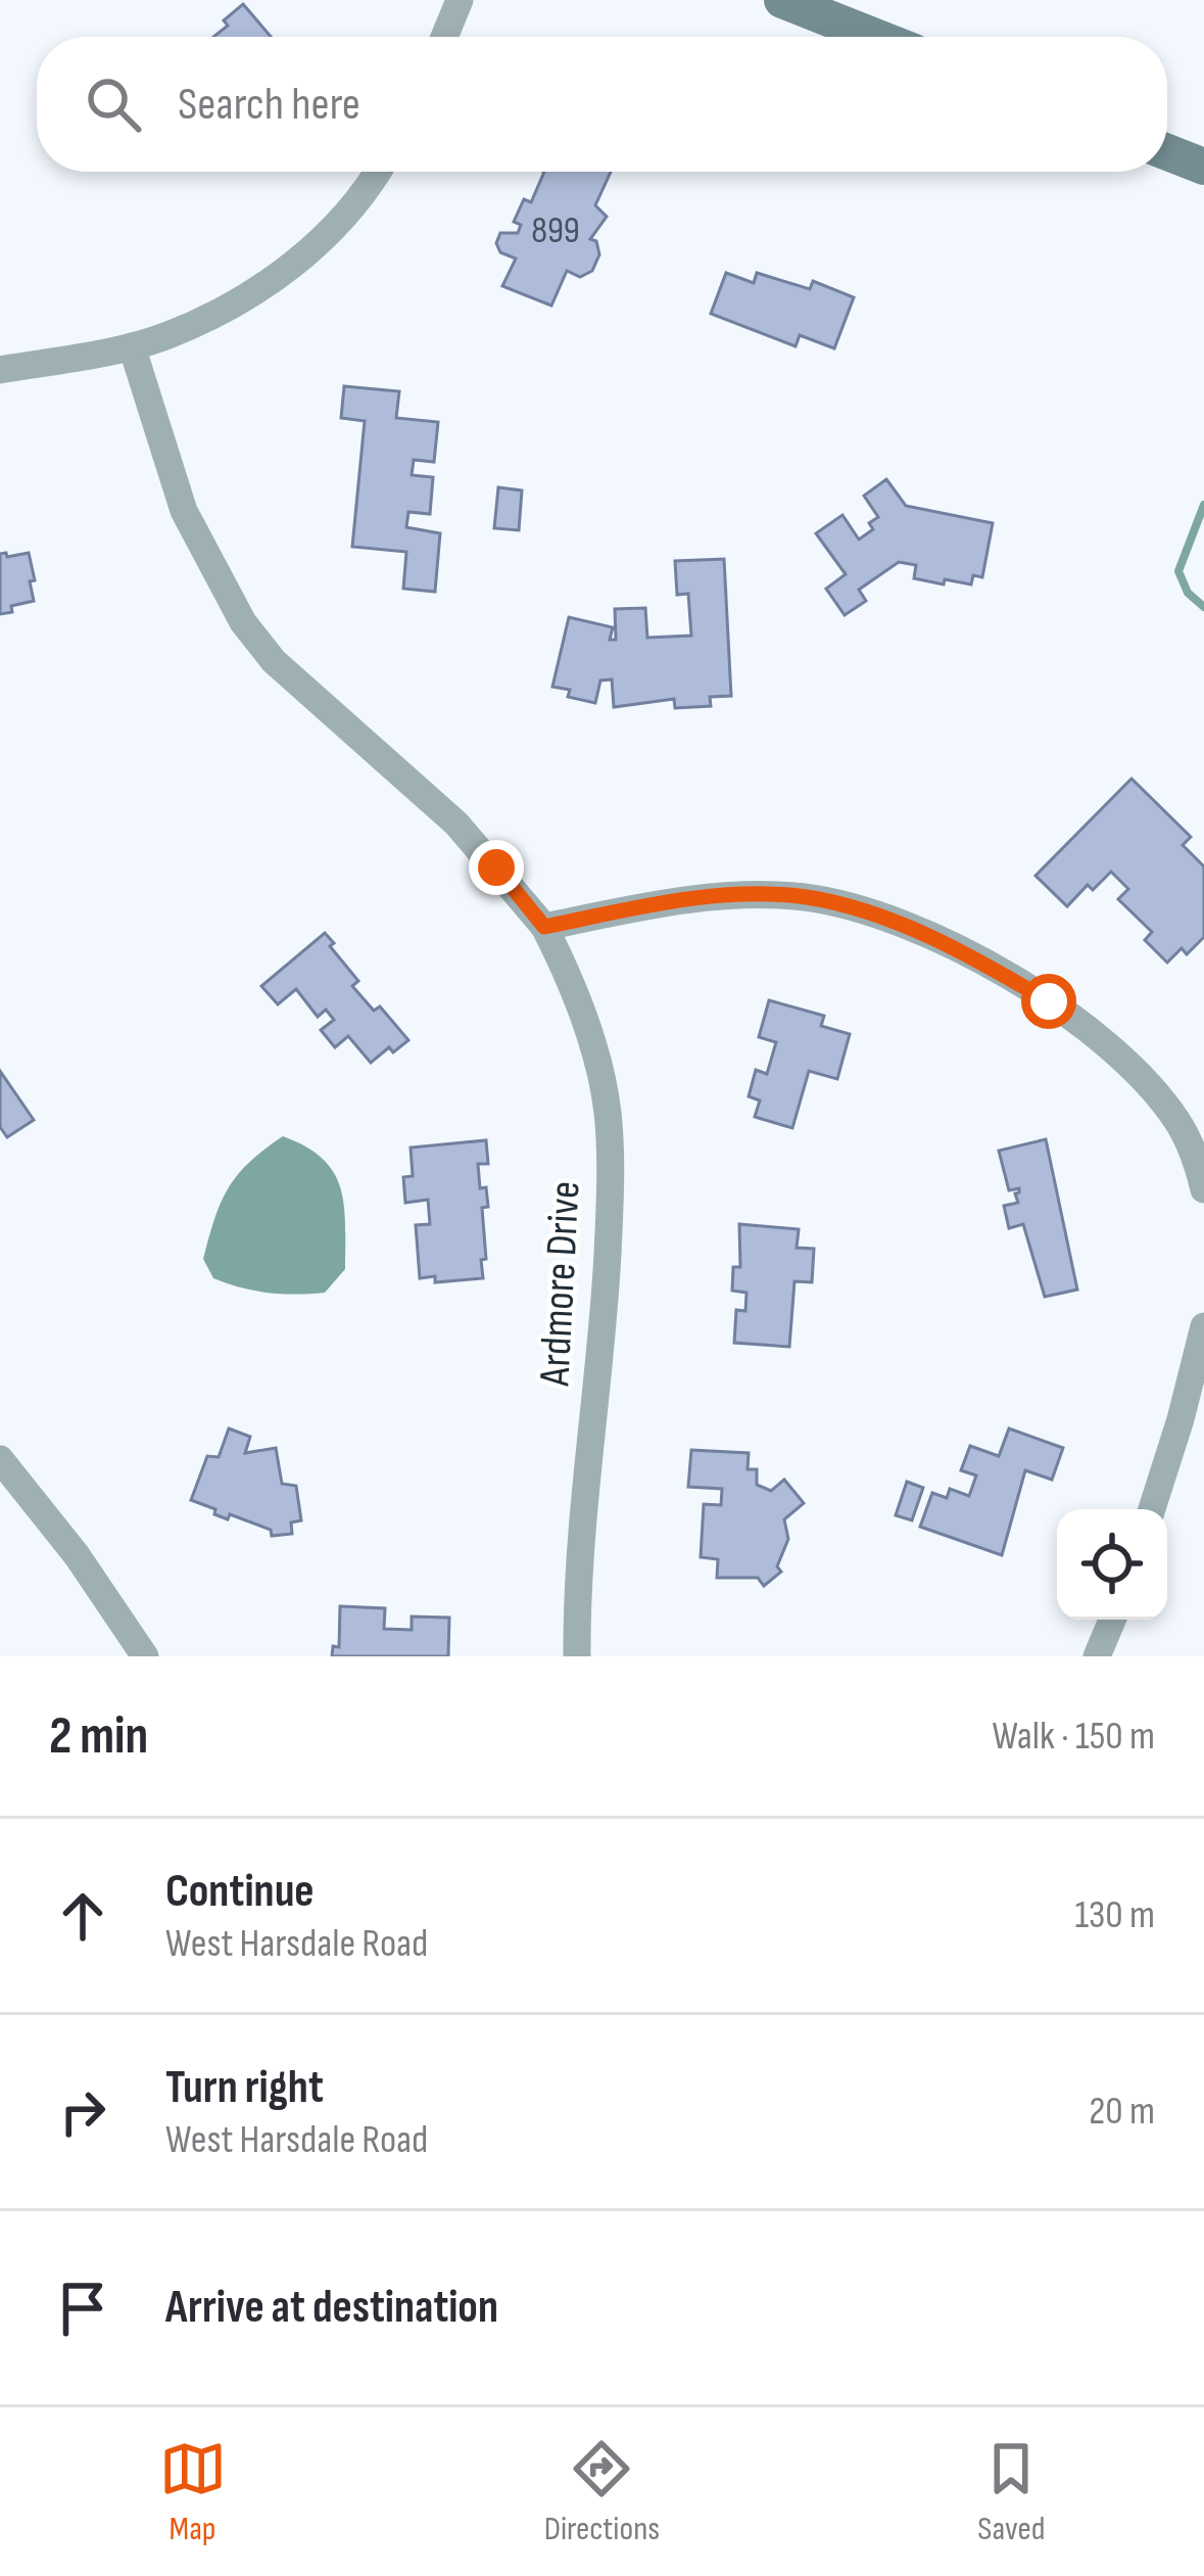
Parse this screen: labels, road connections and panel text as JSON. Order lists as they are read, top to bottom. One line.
{"streets":{"street":["Ardmore Drive"]},"house_numbers":["899"],"page":{"search":"Search here","heading":["2 min","Walk · 150 m"],"list":[["Continue","West Harsdale Road","130 m"],["Turn right","West Harsdale Road","20 m"],"Arrive at destination"],"nav":["Map","Directions","Saved"]}}
